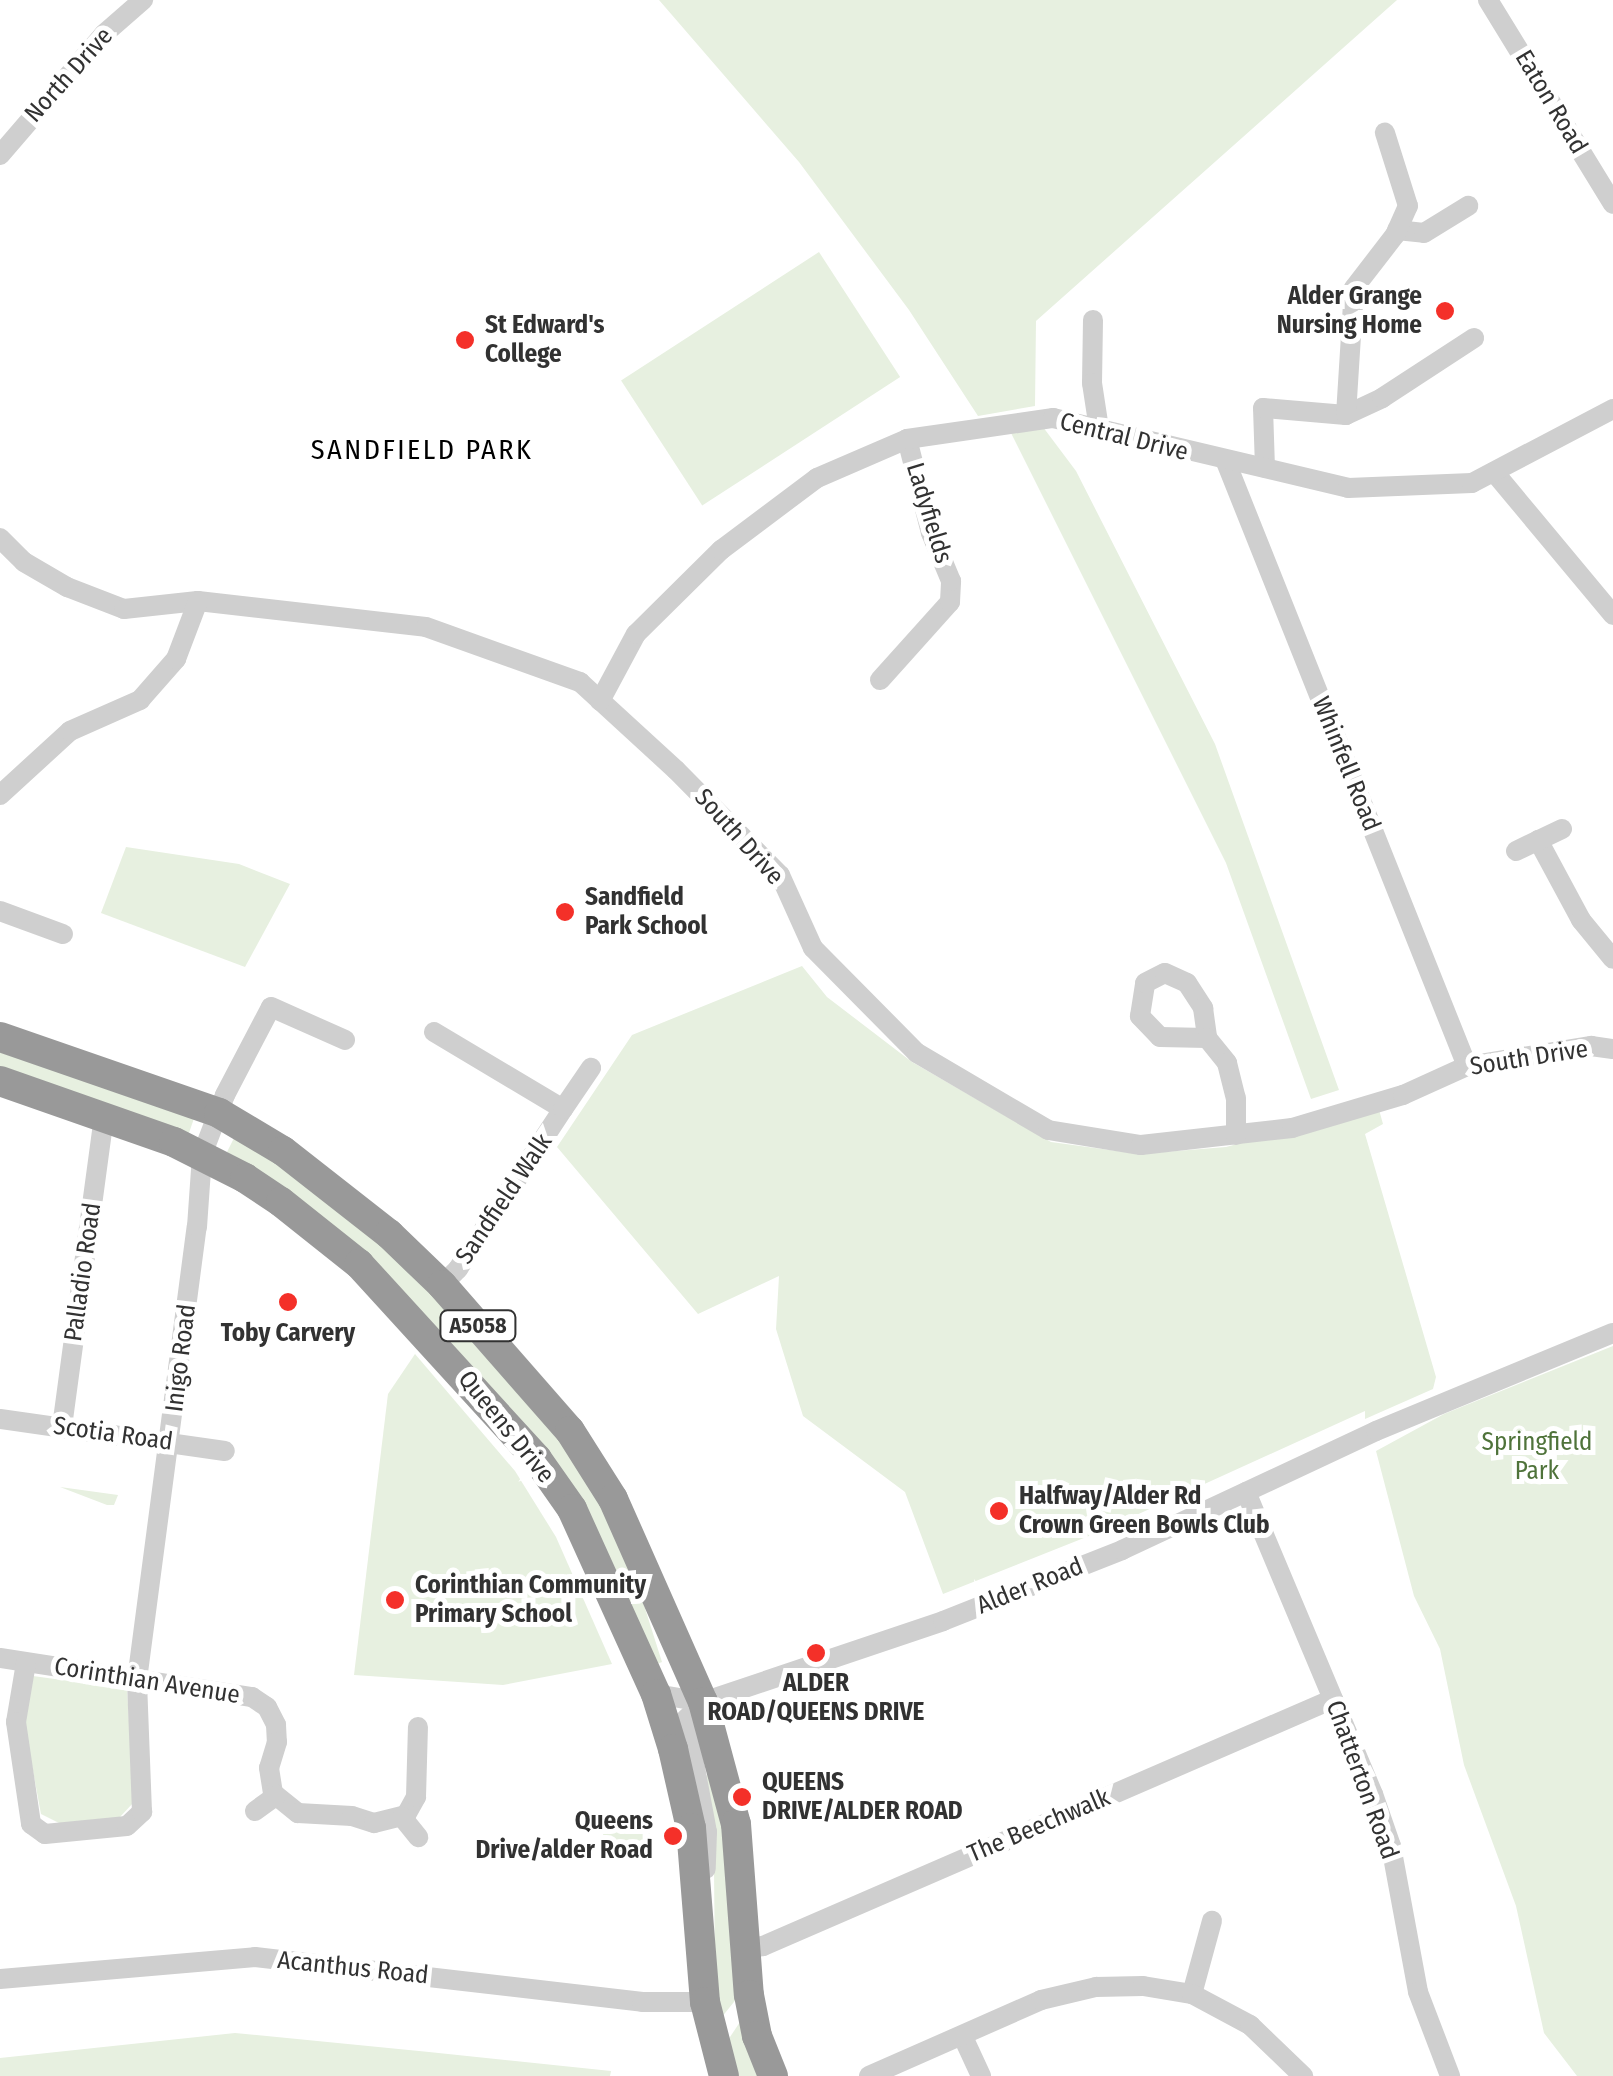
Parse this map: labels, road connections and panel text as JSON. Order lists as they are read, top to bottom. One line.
{"streets":{"highway":["A5058","Queens Drive"],"street":["North Drive","Eaton Road","Central Drive","Ladyfields","Whinfell Road","South Drive","Sandfield Walk","Palladio Road","Inigo Road","Scotia Road","Alder Road","Corinthian Avenue","Chatterton Road","The Beechwalk","Acanthus Road"]},"crossings":[["Central Drive","Ladyfields"],["Central Drive","Whinfell Road"],["Central Drive","South Drive"],["Whinfell Road","South Drive"],["Sandfield Walk","Queens Drive"],["Palladio Road","Queens Drive"],["Palladio Road","Scotia Road"],["A5058","Queens Drive"],["A5058","The Beechwalk"],["A5058","Acanthus Road"],["Inigo Road","Queens Drive"],["Inigo Road","Scotia Road"],["Inigo Road","Corinthian Avenue"],["Queens Drive","Alder Road"],["Queens Drive","The Beechwalk"],["Alder Road","Chatterton Road"],["Chatterton Road","The Beechwalk"]],"districts":["SANDFIELD PARK"],"parks":["Springfield Park"],"places":["Alder Grange Nursing Home","St Edward's College","Sandfield Park School","Toby Carvery","Halfway/Alder Rd Crown Green Bowls Club","Corinthian Community Primary School","ALDER ROAD/QUEENS DRIVE","QUEENS DRIVE/ALDER ROAD","Queens Drive/alder Road"]}
